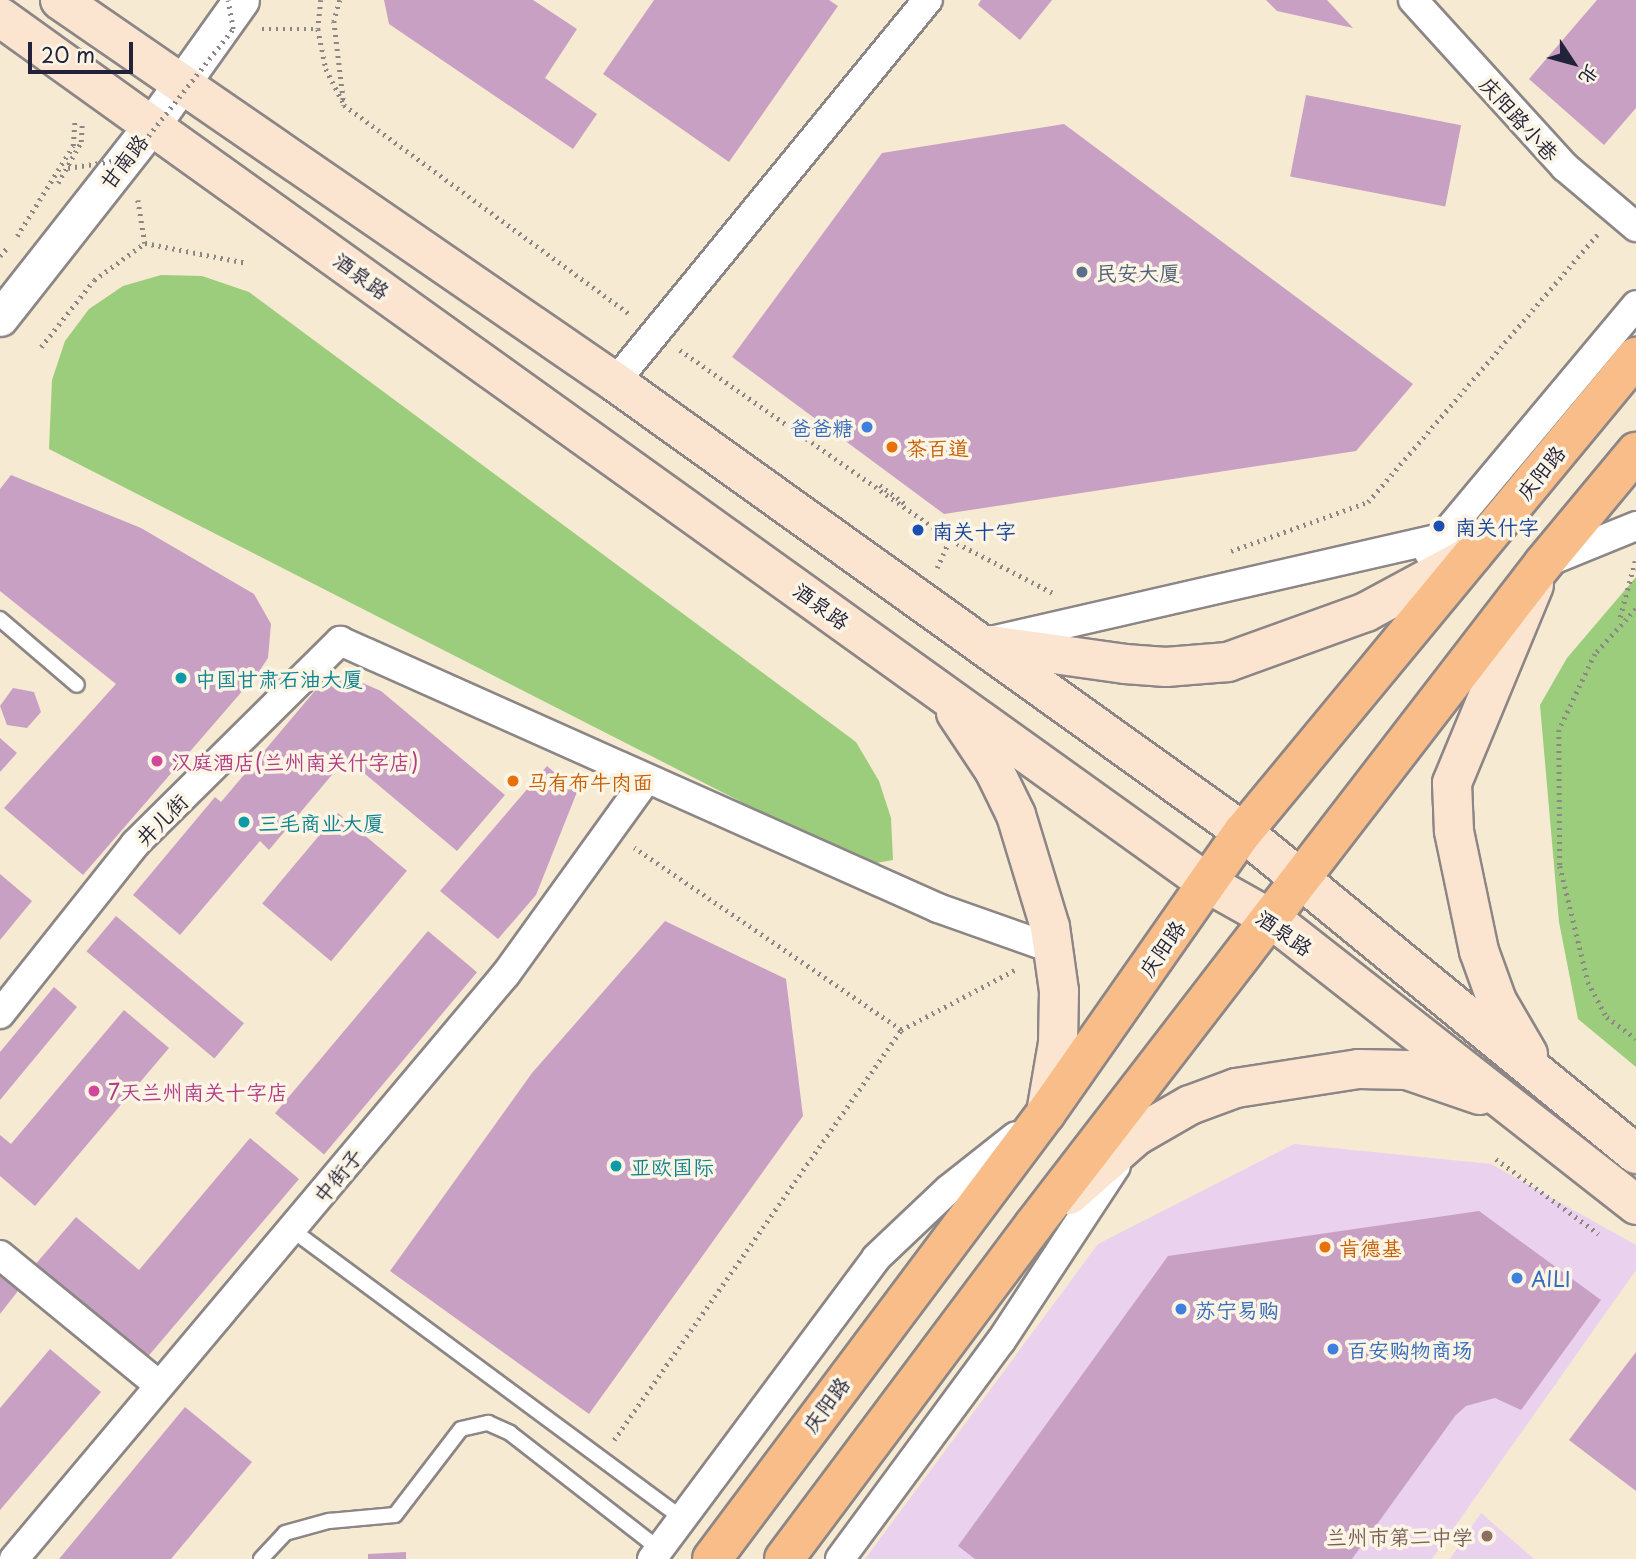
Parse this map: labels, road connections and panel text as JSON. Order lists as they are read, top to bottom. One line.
{"streets":{"main road":["酒泉路","庆阳路"],"street":["庆阳路小巷","甘南路","井儿街","中街子"]},"crossings":[["甘南路","酒泉路"],["酒泉路","庆阳路"],["井儿街","中街子"]],"places":["民安大厦","爸爸糖","茶百道","南关什字","南关十字","中国甘肃石油大厦","汉庭酒店(兰州南关什字店)","马有布牛肉面","三毛商业大厦","7天兰州南关十字店","亚欧国际","肯德基","AILI","苏宁易购","百安购物商场","兰州市第二中学"],"scale_bar":"20 m","north":"bottom right"}
